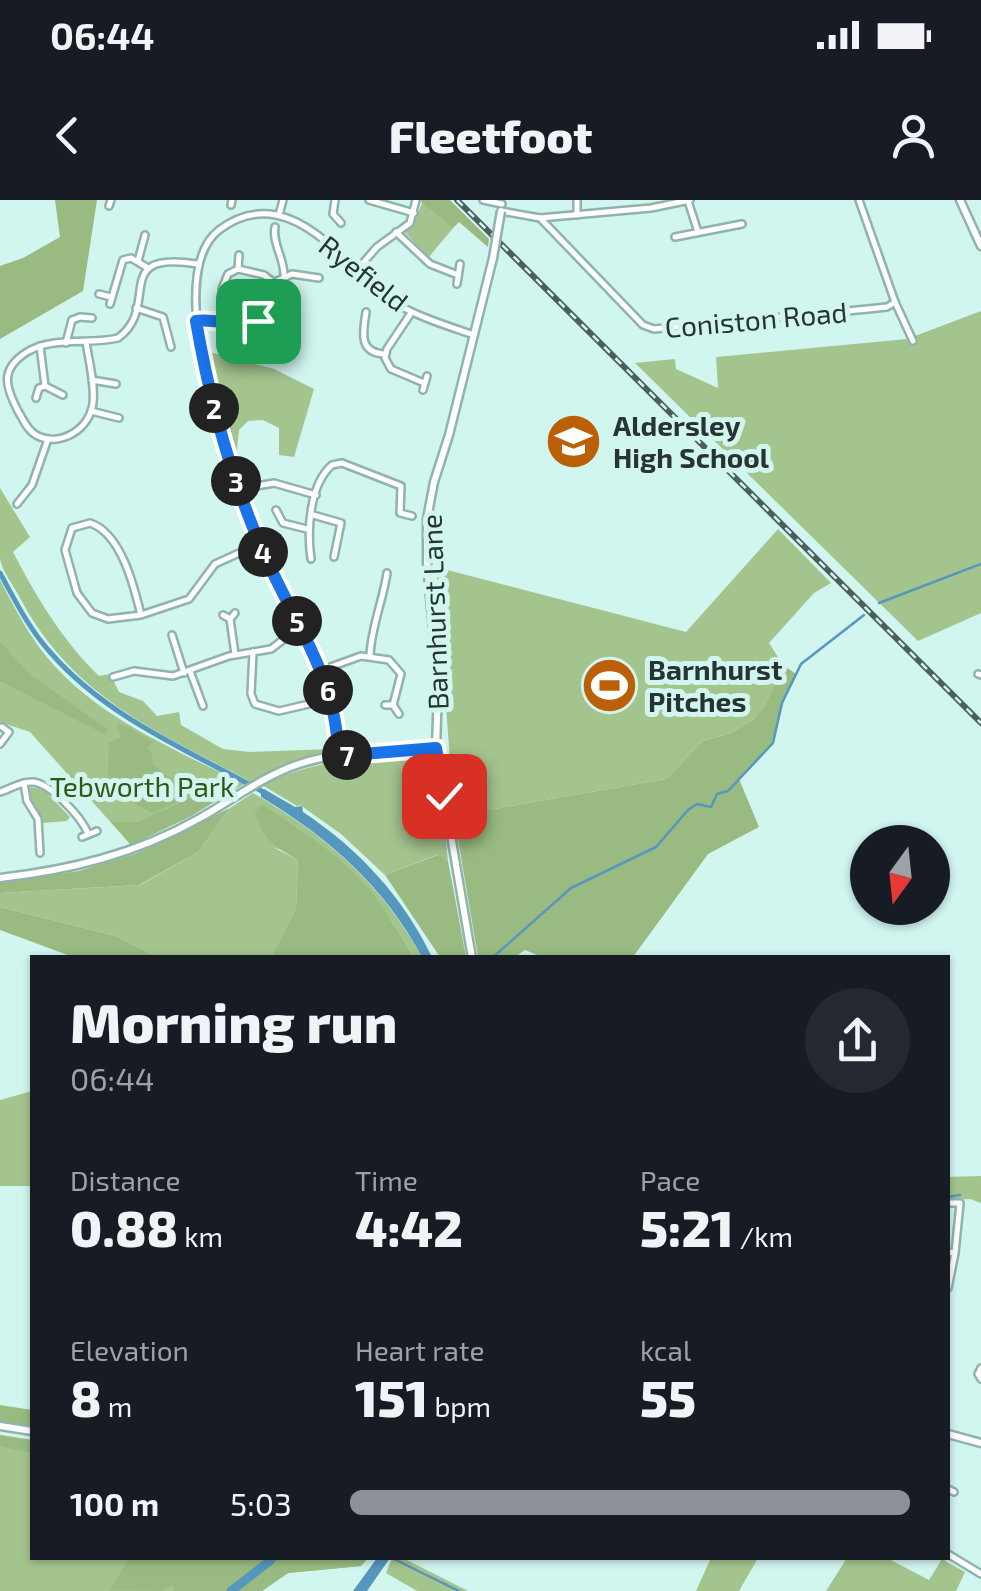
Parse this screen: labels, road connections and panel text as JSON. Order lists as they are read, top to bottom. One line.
{"streets":{"street":["Ryefield","Coniston Road","Barnhurst Lane"]},"crossings":[["Ryefield","Barnhurst Lane"]],"parks":["Tebworth Park"],"places":{"school or university":["Aldersley High School"],"sports":["Barnhurst Pitches"]},"north":"bottom","page":{"status":"06:44","header":"Fleetfoot","pins":["2","3","4","5","6","7"],"heading":["Morning run","06:44"],"stats":[["Distance","0.88 km"],["Time","4:42"],["Pace","5:21 /km"],["Elevation","8 m"],["Heart rate","151 bpm"],["kcal","55"]],"list":[{"name":"100 m","note":"5:03"}]}}
